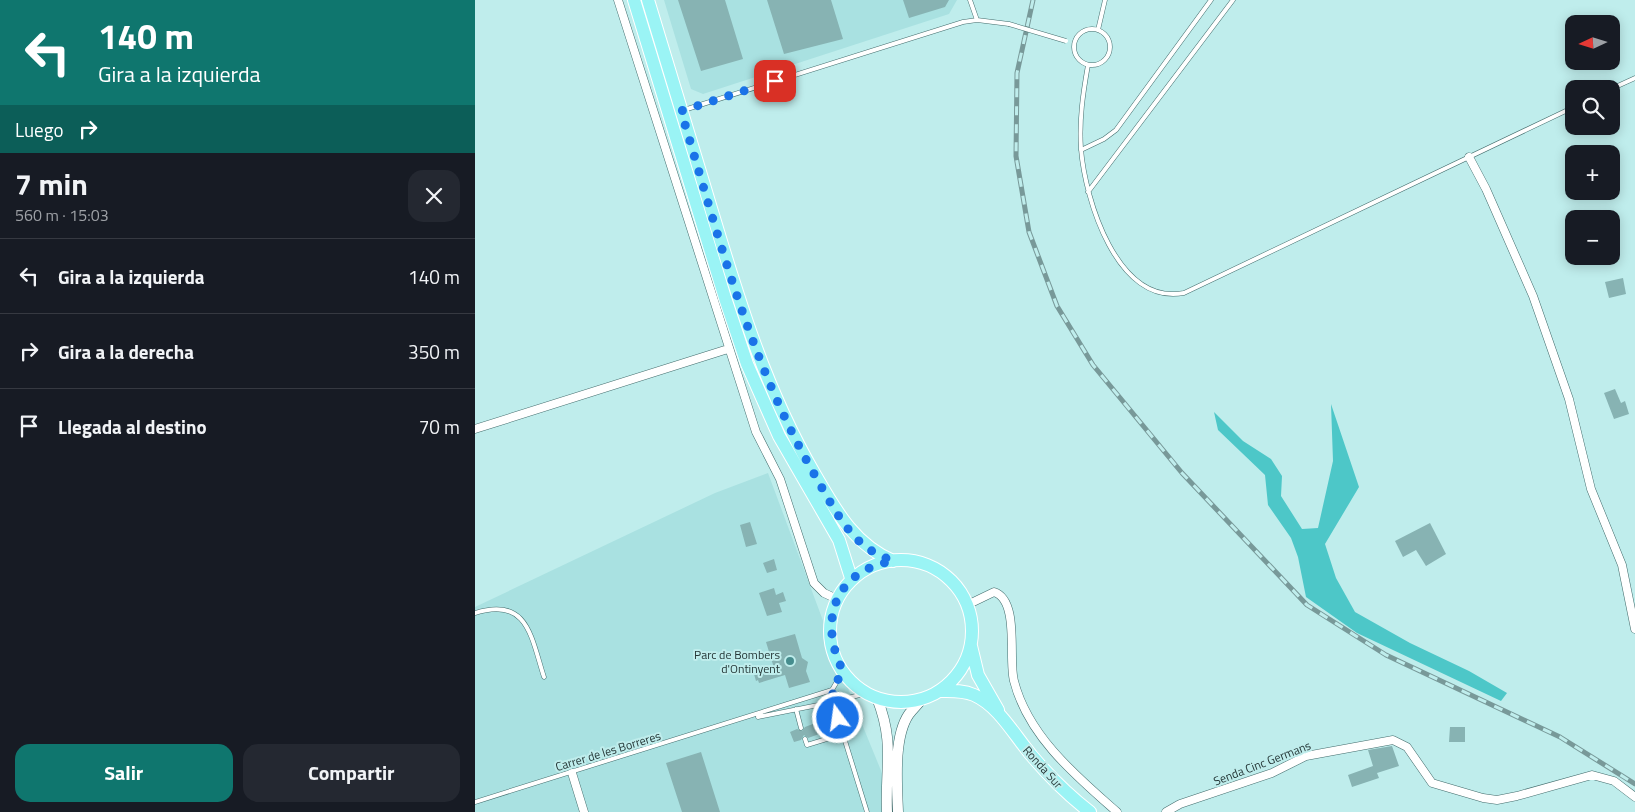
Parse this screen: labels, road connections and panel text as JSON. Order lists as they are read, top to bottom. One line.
{"streets":{"main road":["Ronda Sur"],"street":["Senda Cinc Germans"],"lane":["Carrer de les Borreres"]},"places":["Parc de Bombers d'Ontinyent"],"north":"left","page":{"turn":["140 m","Gira a la izquierda"],"map_buttons":["+","−"],"then":"Luego","heading":["7 min","560 m · 15:03"],"list":[{"name":"Gira a la izquierda","value":"140 m"},{"name":"Gira a la derecha","value":"350 m"},{"name":"Llegada al destino","value":"70 m"}],"buttons":["Salir","Compartir"]}}
